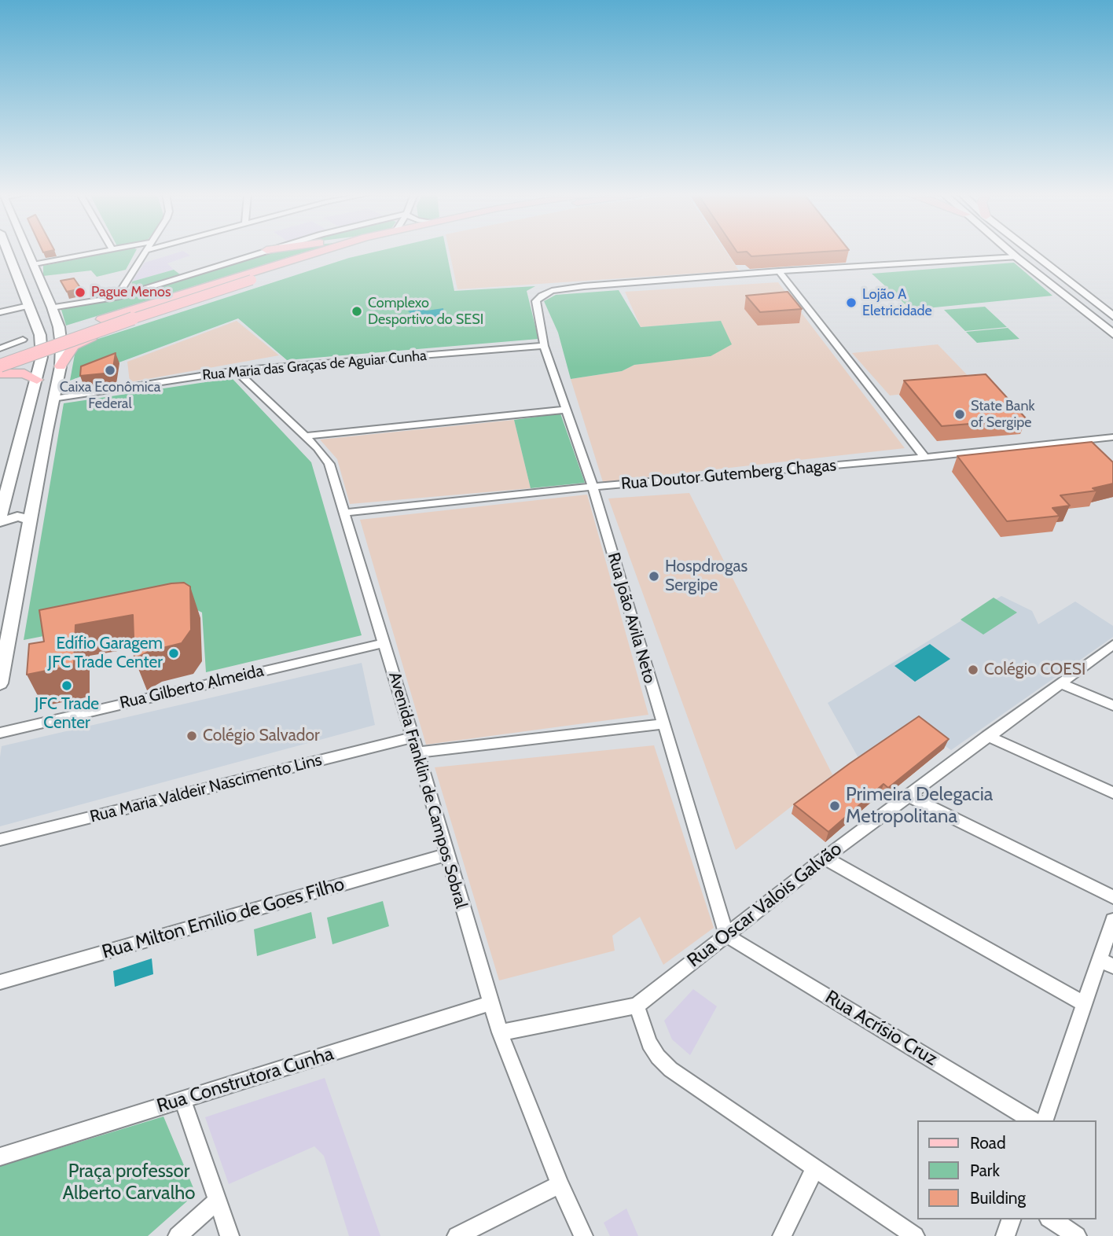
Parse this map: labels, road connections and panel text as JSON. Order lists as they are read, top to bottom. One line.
{"streets":{"street":["Rua Maria das Graças de Aguiar Cunha","Rua Doutor Gutemberg Chagas","Rua João Avila Neto","Rua Gilberto Almeida","Rua Maria Valdeir Nascimento Lins","Avenida Franklin de Campos Sobral","Rua Oscar Valois Galvão","Rua Milton Emilio de Goes Filho","Rua Acrísio Cruz","Rua Construtora Cunha"]},"crossings":[["Rua Maria das Graças de Aguiar Cunha","Rua João Avila Neto"],["Rua Maria das Graças de Aguiar Cunha","Avenida Franklin de Campos Sobral"],["Rua Doutor Gutemberg Chagas","Rua João Avila Neto"],["Rua Doutor Gutemberg Chagas","Avenida Franklin de Campos Sobral"],["Rua João Avila Neto","Rua Oscar Valois Galvão"],["Rua João Avila Neto","Rua Acrísio Cruz"],["Rua Gilberto Almeida","Avenida Franklin de Campos Sobral"],["Rua Maria Valdeir Nascimento Lins","Avenida Franklin de Campos Sobral"],["Avenida Franklin de Campos Sobral","Rua Oscar Valois Galvão"],["Avenida Franklin de Campos Sobral","Rua Milton Emilio de Goes Filho"],["Avenida Franklin de Campos Sobral","Rua Construtora Cunha"],["Rua Oscar Valois Galvão","Rua Acrísio Cruz"]],"parks":["Praça professor Alberto Carvalho"],"places":["Pague Menos","Lojão A Eletricidade","Complexo Desportivo do SESI","Caixa Econômica Federal","State Bank of Sergipe","Hospdrogas Sergipe","Edífio Garagem JFC Trade Center","Colégio COESI","JFC Trade Center","Colégio Salvador","Primeira Delegacia Metropolitana"],"legend":["Road","Park","Building"]}
